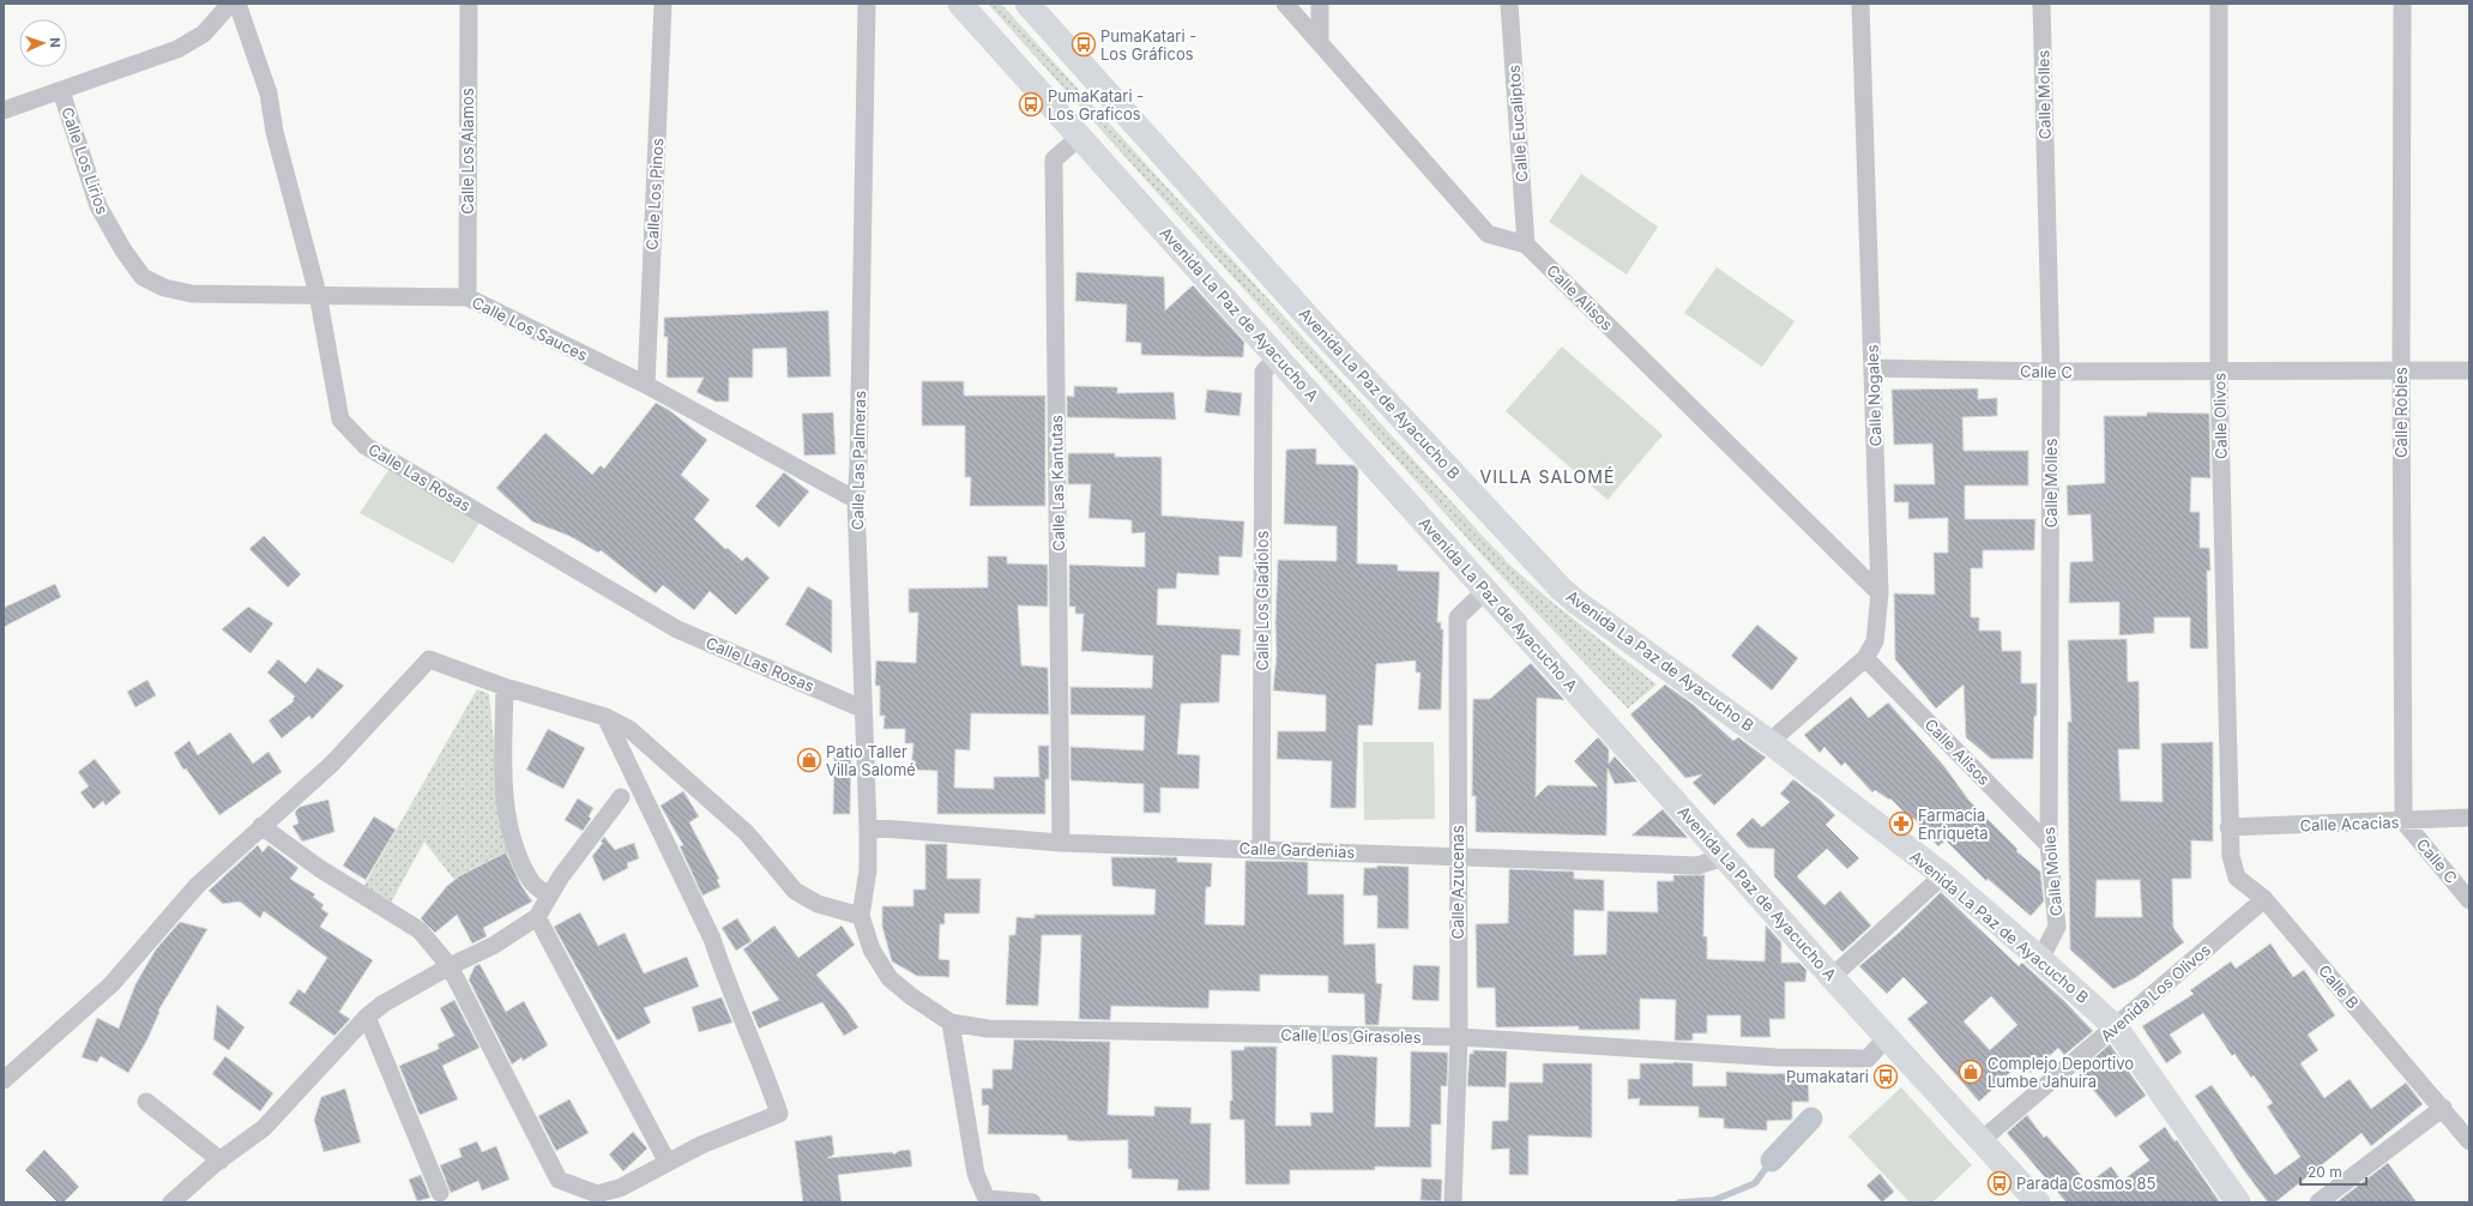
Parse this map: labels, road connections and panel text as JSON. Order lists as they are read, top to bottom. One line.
{"streets":{"main road":["Avenida La Paz de Ayacucho A","Avenida La Paz de Ayacucho B"],"street":["Calle Molles","Calle Eucaliptos","Calle Los Alamos","Calle Los Lirios","Calle Los Pinos","Calle Alisos","Calle Los Sauces","Calle C","Calle Nogales","Calle Robles","Calle Olivos","Calle Las Palmeras","Calle Las Rosas","Calle Las Kantutas","Calle Los Gladiolos","Calle Acacias","Calle Gardenias","Calle Azucenas","Calle B","Avenida Los Olivos","Calle Los Girasoles"]},"crossings":[["Calle Molles","Calle Alisos"],["Calle Molles","Calle C"],["Calle Molles","Avenida La Paz de Ayacucho B"],["Calle Eucaliptos","Calle Alisos"],["Calle Los Alamos","Calle Los Sauces"],["Calle Los Lirios","Calle Los Sauces"],["Calle Los Pinos","Calle Los Sauces"],["Calle Alisos","Calle Nogales"],["Avenida La Paz de Ayacucho A","Calle Las Kantutas"],["Avenida La Paz de Ayacucho A","Calle Los Gladiolos"],["Avenida La Paz de Ayacucho A","Calle Gardenias"],["Avenida La Paz de Ayacucho A","Calle Azucenas"],["Avenida La Paz de Ayacucho A","Avenida Los Olivos"],["Avenida La Paz de Ayacucho A","Calle Los Girasoles"],["Calle Los Sauces","Calle Las Palmeras"],["Calle Los Sauces","Calle Las Rosas"],["Calle C","Calle Nogales"],["Calle C","Calle Robles"],["Calle C","Calle Olivos"],["Calle C","Calle Acacias"],["Avenida La Paz de Ayacucho B","Calle Nogales"],["Avenida La Paz de Ayacucho B","Avenida Los Olivos"],["Calle Robles","Calle Acacias"],["Calle Olivos","Calle Acacias"],["Calle Olivos","Calle B"],["Calle Las Palmeras","Calle Las Rosas"],["Calle Las Palmeras","Calle Gardenias"],["Calle Las Palmeras","Calle Los Girasoles"],["Calle Las Kantutas","Calle Gardenias"],["Calle Los Gladiolos","Calle Gardenias"],["Calle Acacias","Calle B"],["Calle Gardenias","Calle Azucenas"],["Calle Azucenas","Calle Los Girasoles"],["Calle B","Avenida Los Olivos"]],"districts":["VILLA SALOMÉ"],"places":{"bus stop":["PumaKatari - Los Gráficos","PumaKatari - Los Graficos","Pumakatari","Parada Cosmos 85"],"shop":["Patio Taller Villa Salomé","Complejo Deportivo Lumbe Jahuira"],"pharmacy":["Farmacia Enriqueta"]},"scale_bar":"20 m","north":"right"}
